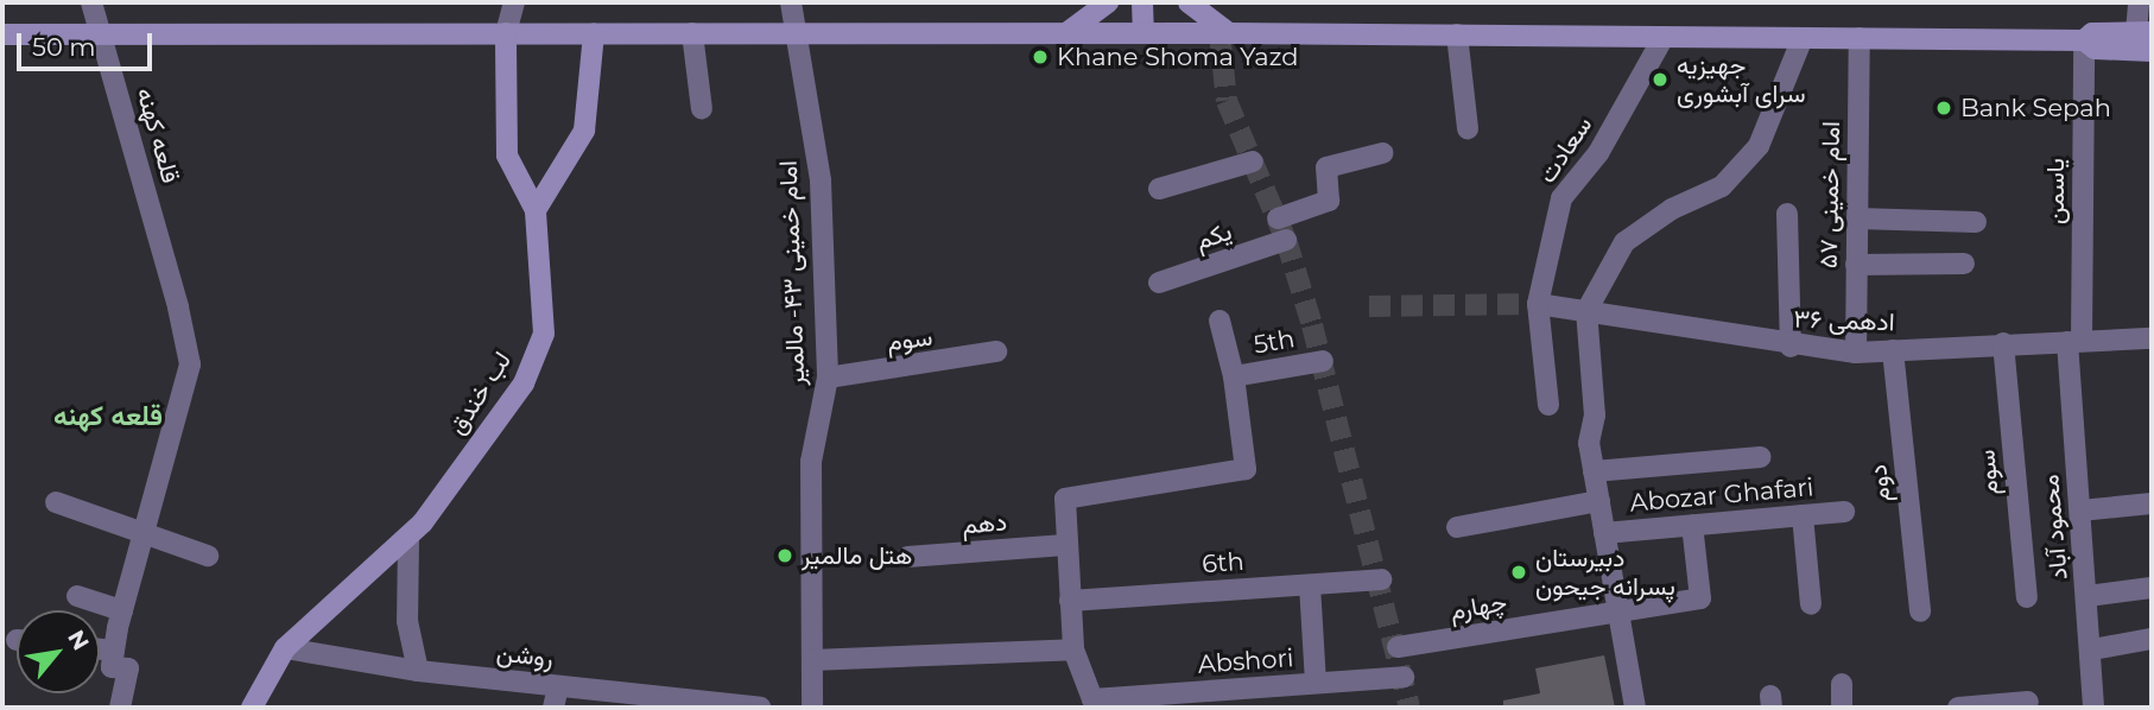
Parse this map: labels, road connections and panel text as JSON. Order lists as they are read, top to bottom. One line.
{"streets":{"main road":["لب خندق"],"street":["قلعه کهنه","سعادت","یاسمن","امام خمینی ۵۷","یکم","امام خمینی ۴۳- مالمیر","ادهمی ۳۶","سوم","5th","دوم","Abozar Ghafari","دهم","محمود آباد","6th","چهارم","روشن","Abshori"]},"crossings":[["سعادت","ادهمی ۳۶"],["یاسمن","ادهمی ۳۶"],["یاسمن","محمود آباد"],["امام خمینی ۵۷","ادهمی ۳۶"],["امام خمینی ۴۳- مالمیر","سوم"],["ادهمی ۳۶","سوم"],["ادهمی ۳۶","دوم"],["ادهمی ۳۶","محمود آباد"],["لب خندق","روشن"]],"districts":["قلعه کهنه"],"places":["Khane Shoma Yazd","جهیزیه سرای آبشوری","Bank Sepah","هتل مالمير","دبیرستان پسرانه جیحون"],"scale_bar":"50 m","north":"top right"}
